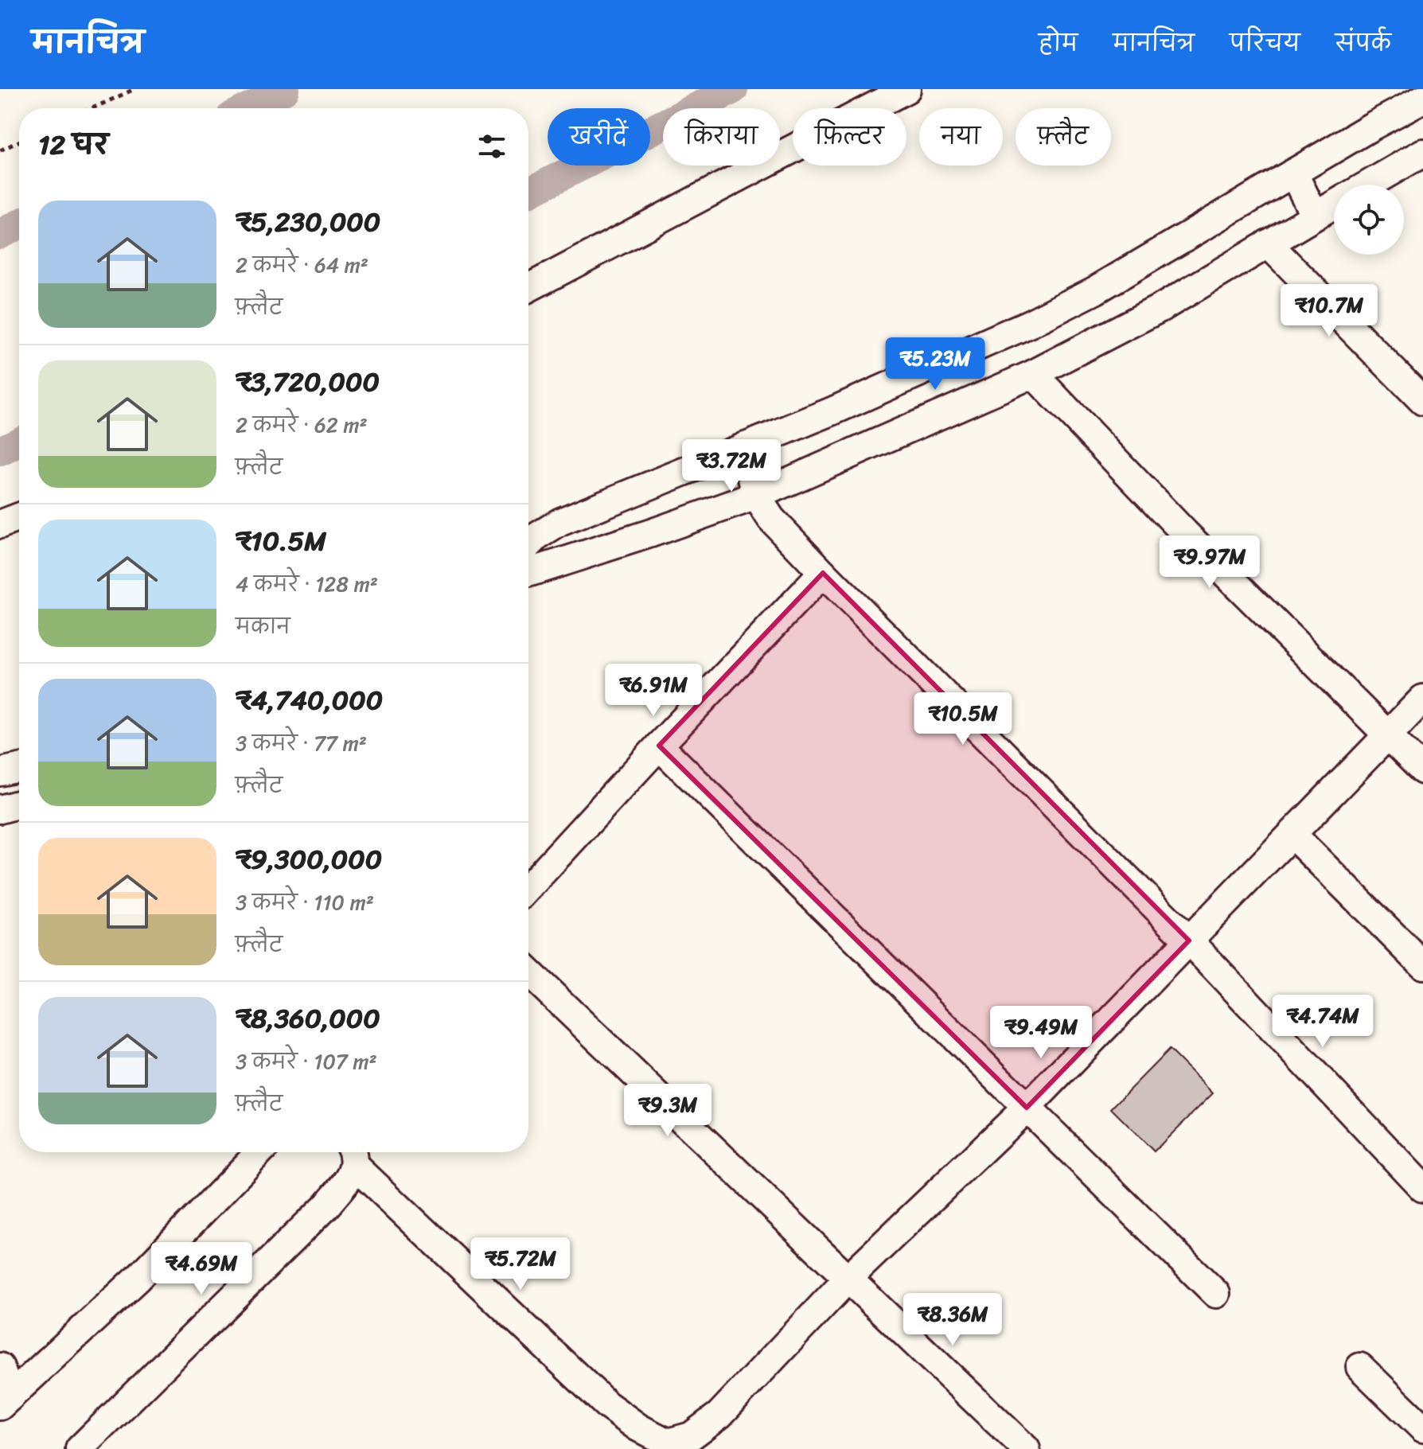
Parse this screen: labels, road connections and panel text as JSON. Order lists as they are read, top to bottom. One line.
{"page":{"header":"मानचित्र","nav":["होम","मानचित्र","परिचय","संपर्क"],"chip":["खरीदें","किराया","फ़िल्टर","नया","फ़्लैट"],"heading":"12 घर","list":[{"name":"₹5,230,000","note":"2 कमरे · 64 m² · फ़्लैट"},{"name":"₹3,720,000","note":"2 कमरे · 62 m² · फ़्लैट"},{"name":"₹10.5M","note":"4 कमरे · 128 m² · मकान"},{"name":"₹4,740,000","note":"3 कमरे · 77 m² · फ़्लैट"},{"name":"₹9,300,000","note":"3 कमरे · 110 m² · फ़्लैट"},{"name":"₹8,360,000","note":"3 कमरे · 107 m² · फ़्लैट"}],"price":["₹10.7M","₹5.23M","₹3.72M","₹9.97M","₹6.91M","₹10.5M","₹4.74M","₹9.49M","₹9.3M","₹5.72M","₹4.69M","₹8.36M"]}}
